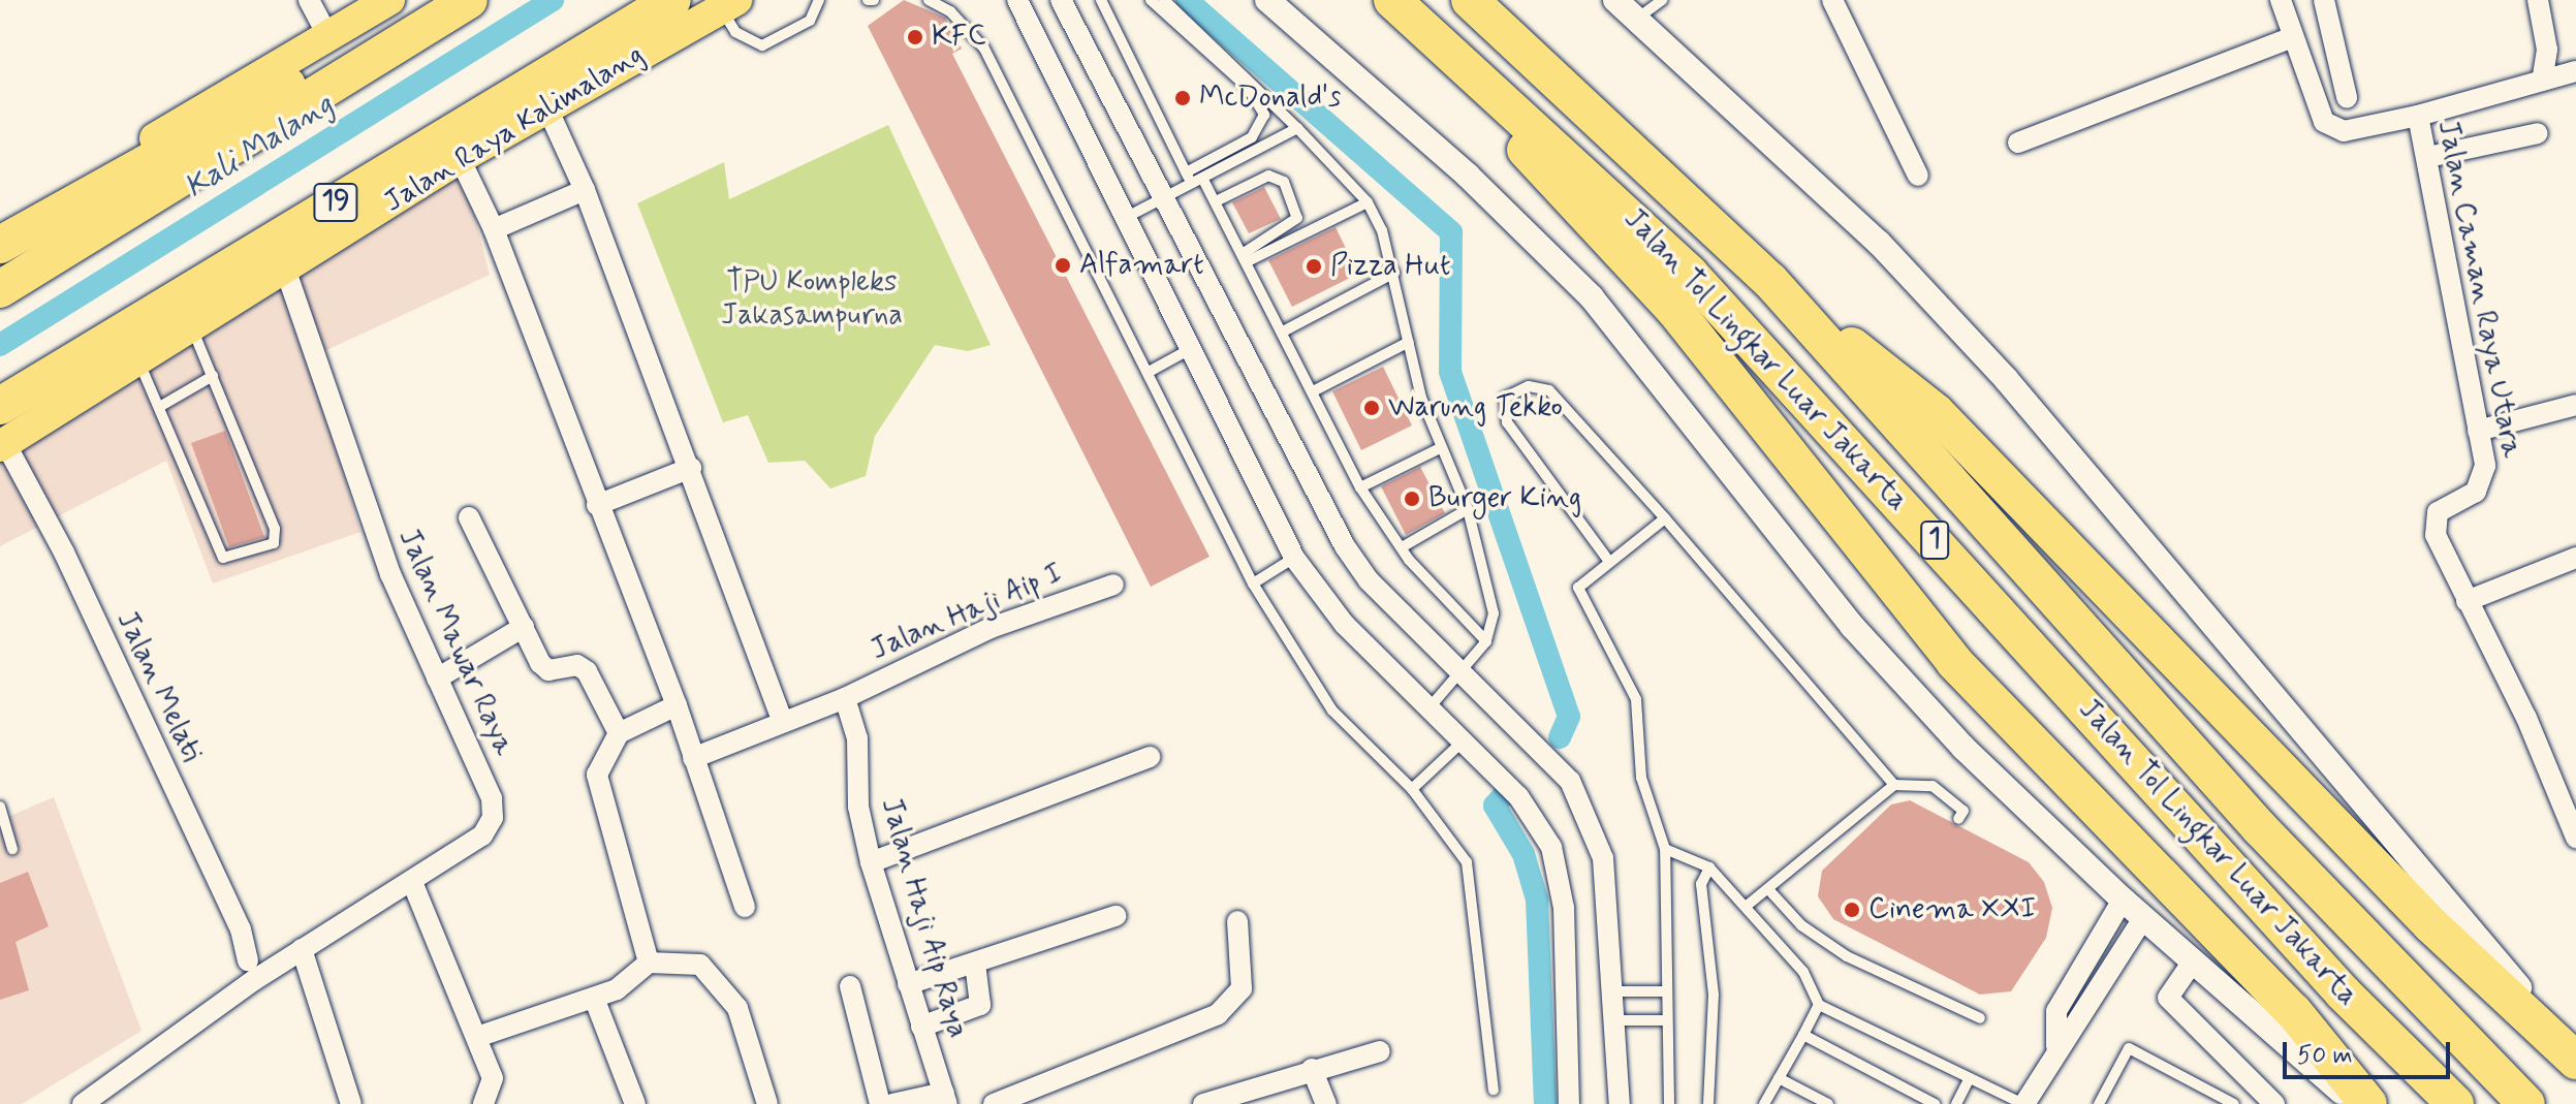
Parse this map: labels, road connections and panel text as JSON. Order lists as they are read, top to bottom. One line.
{"streets":{"highway":["19","Jalan Tol Lingkar Luar Jakarta","1"],"main road":["Jalan Raya Kalimalang"],"street":["Jalan Caman Raya Utara","Jalan Haji Aip I","Jalan Mawar Raya","Jalan Melati","Jalan Haji Aip Raya"]},"crossings":[["Jalan Raya Kalimalang","Jalan Mawar Raya"],["Jalan Raya Kalimalang","Jalan Melati"],["Jalan Haji Aip I","Jalan Haji Aip Raya"]],"water":["Kali Malang"],"parks":["TPU Kompleks Jakasampurna"],"places":["KFC","McDonald's","Alfamart","Pizza Hut","Warung Tekko","Burger King","Cinema XXI"],"scale_bar":"50 m"}
